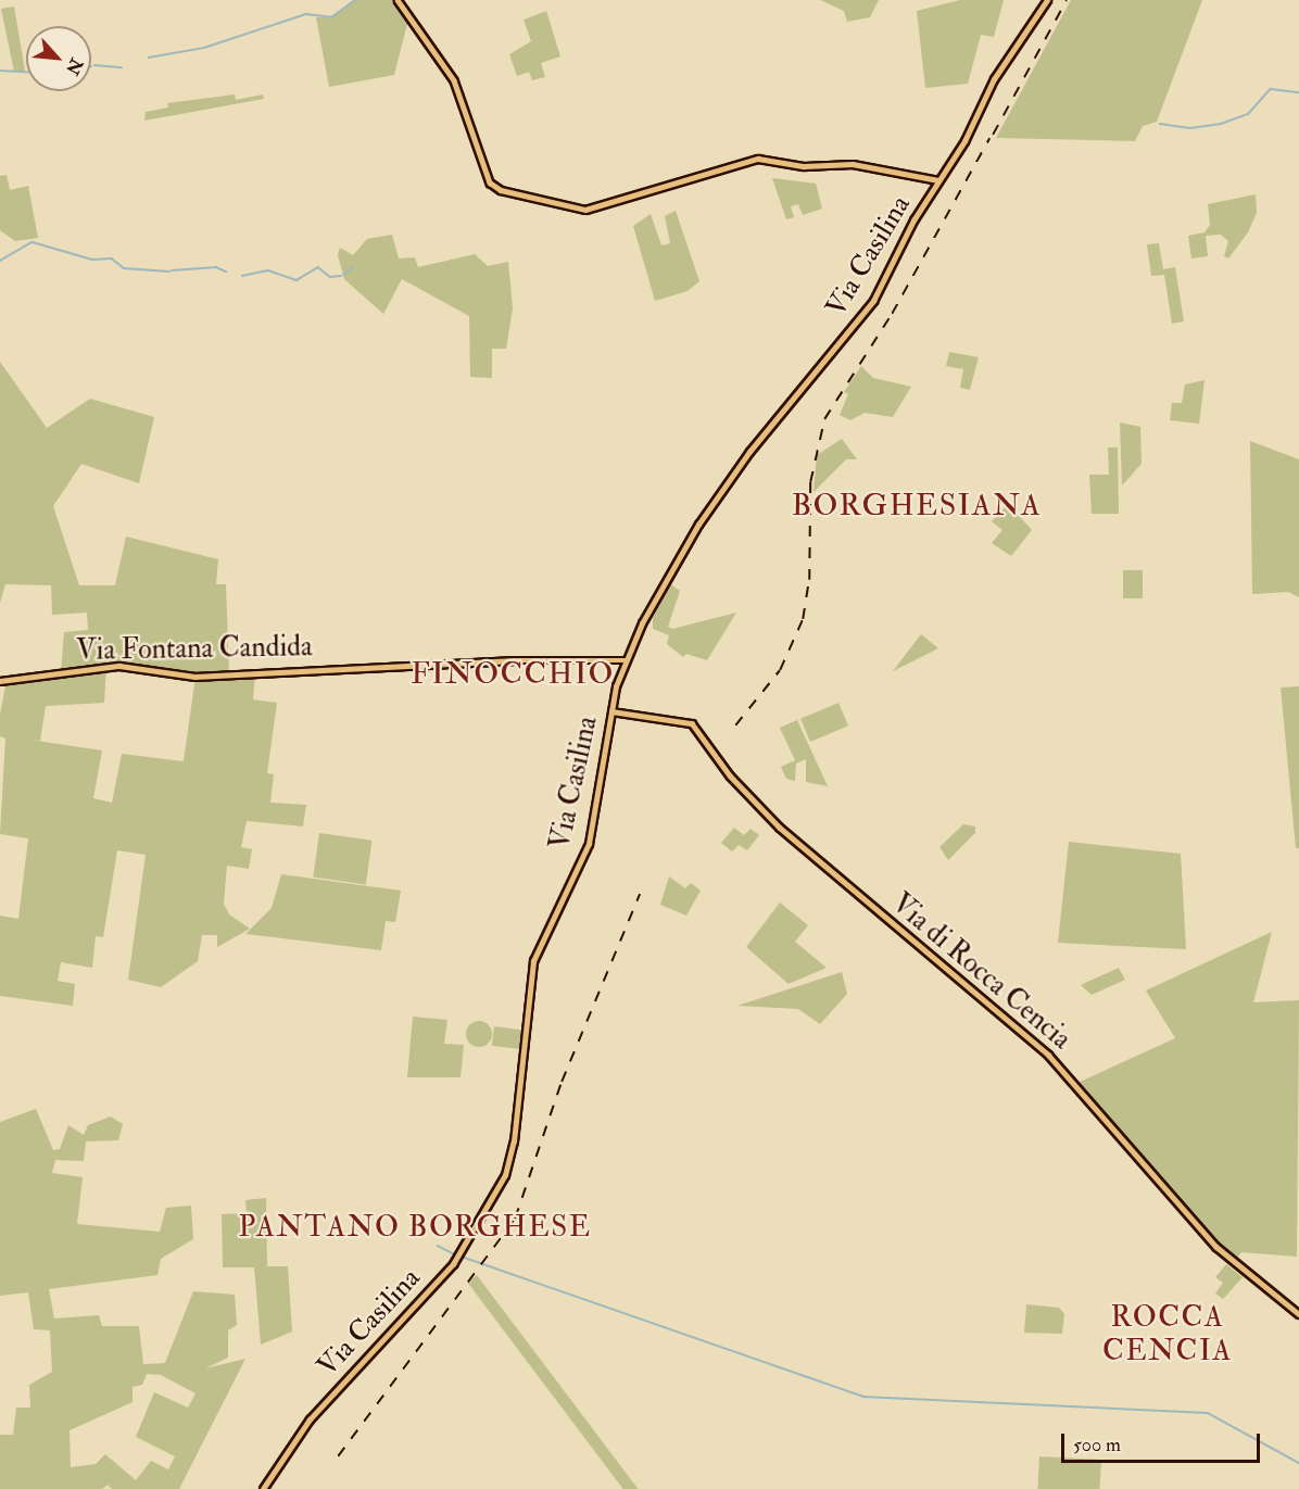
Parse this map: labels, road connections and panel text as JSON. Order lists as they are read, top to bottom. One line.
{"streets":{"main road":["Via Casilina","Via Fontana Candida","Via di Rocca Cencia"]},"crossings":[["Via Casilina","Via Fontana Candida"],["Via Casilina","Via di Rocca Cencia"]],"districts":["BORGHESIANA","FINOCCHIO","PANTANO BORGHESE","ROCCA CENCIA"],"scale_bar":"500 m","north":"bottom right"}
